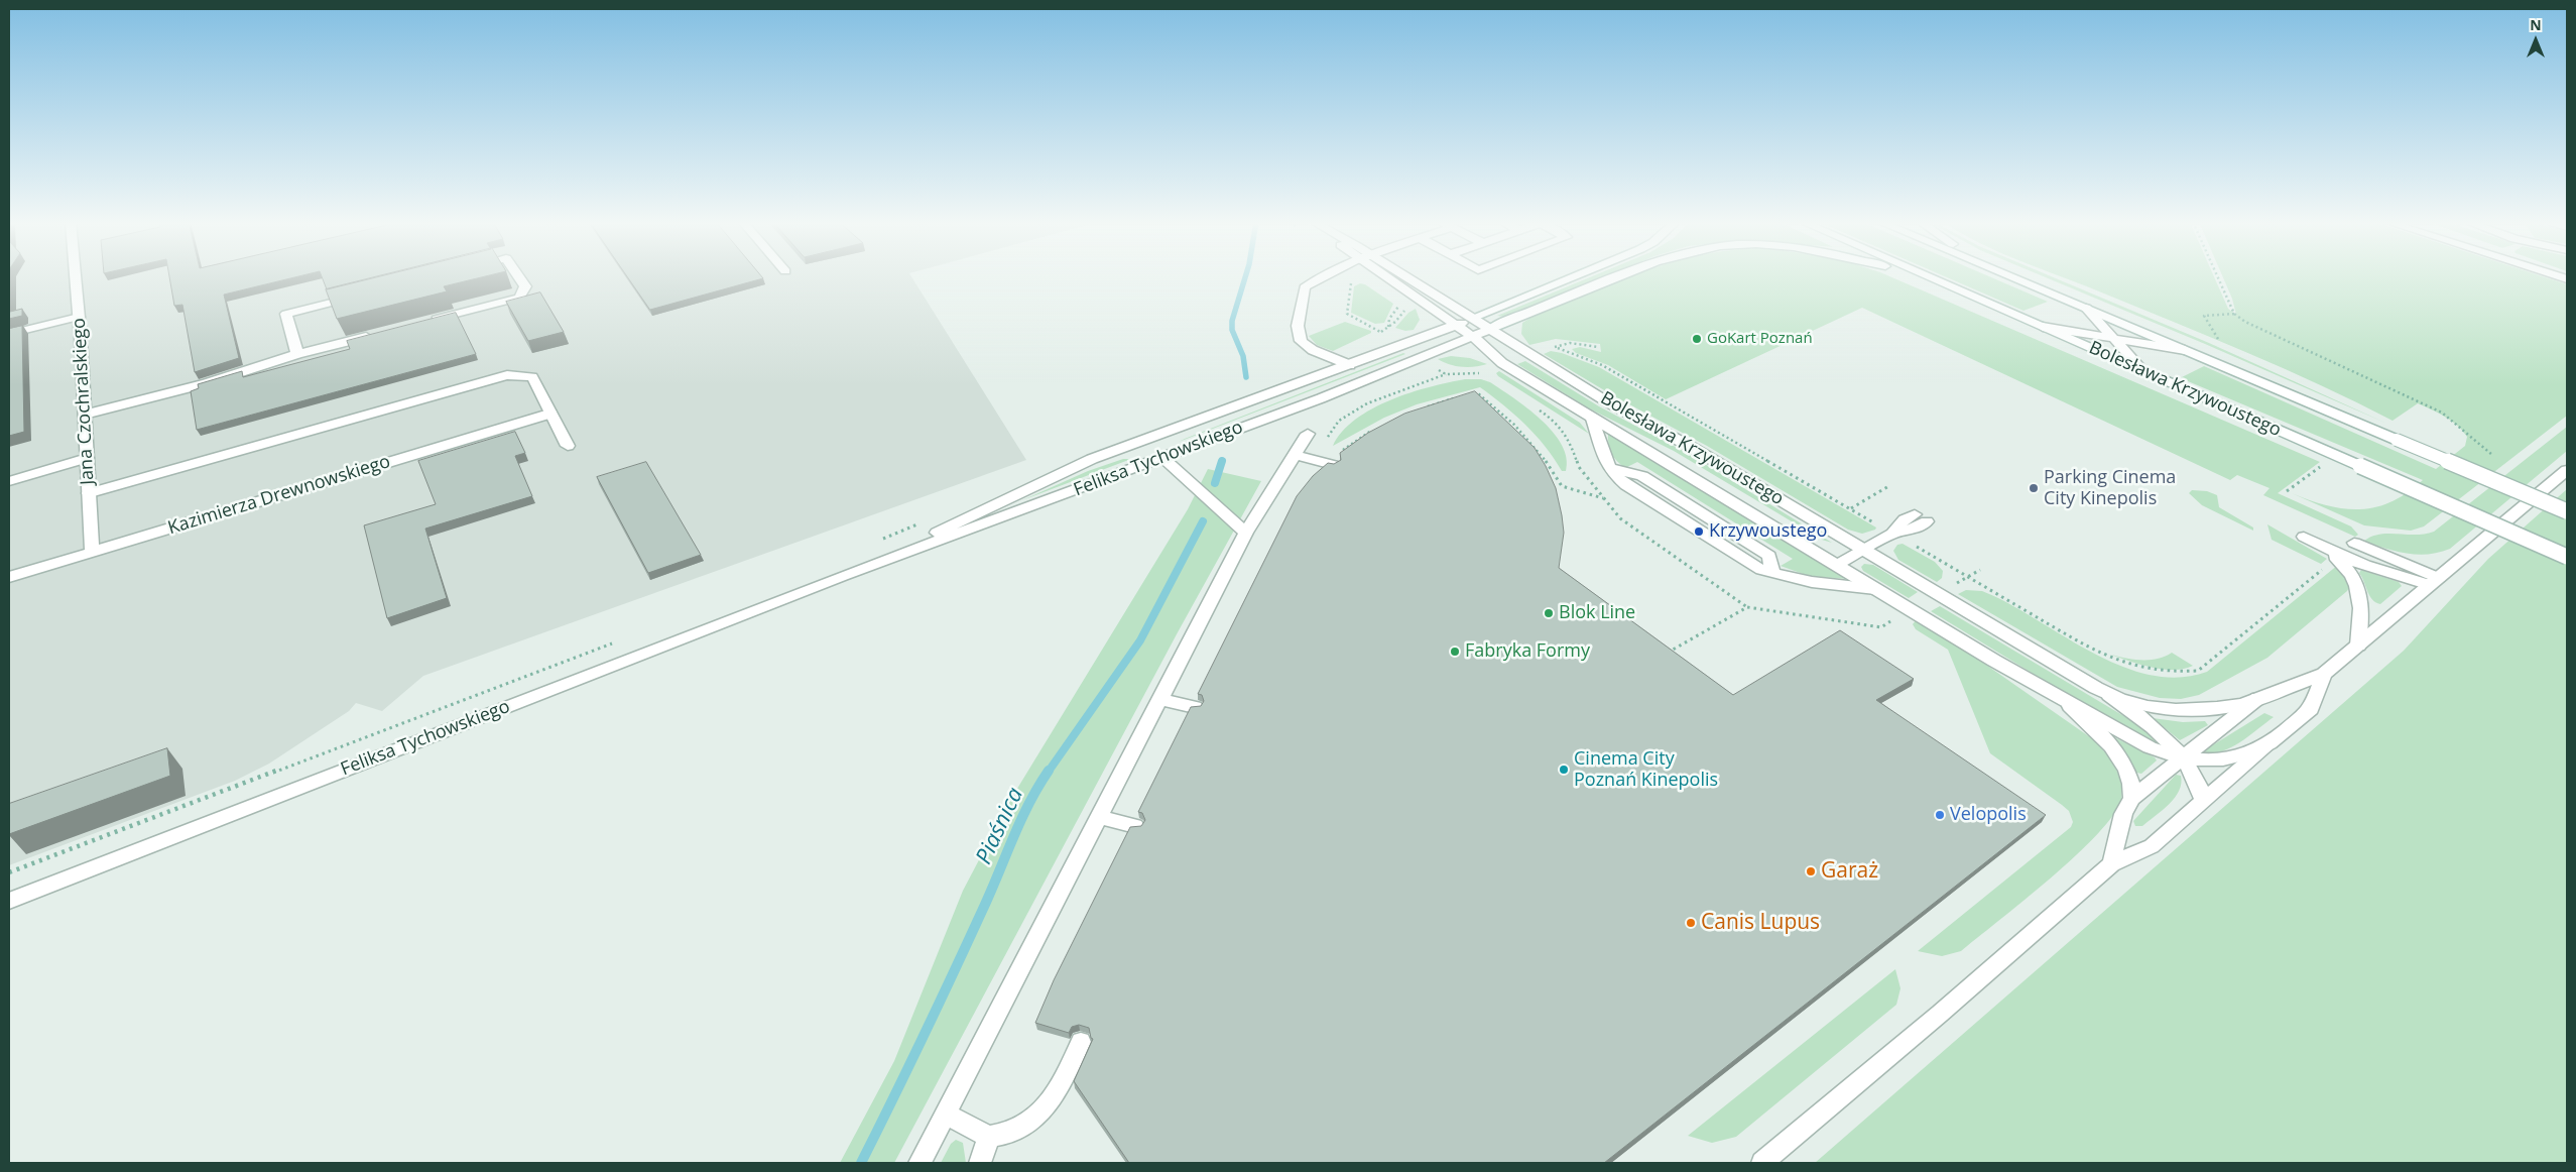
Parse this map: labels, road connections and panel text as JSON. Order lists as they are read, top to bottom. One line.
{"streets":{"street":["Bolesława Krzywoustego","Jana Czochralskiego","Feliksa Tychowskiego","Kazimierza Drewnowskiego"]},"crossings":[["Bolesława Krzywoustego","Feliksa Tychowskiego"],["Jana Czochralskiego","Kazimierza Drewnowskiego"]],"water":["Piaśnica"],"places":["GoKart Poznań","Parking Cinema City Kinepolis","Krzywoustego","Blok Line","Fabryka Formy","Cinema City Poznań Kinepolis","Velopolis","Garaż","Canis Lupus"],"north":"top"}
